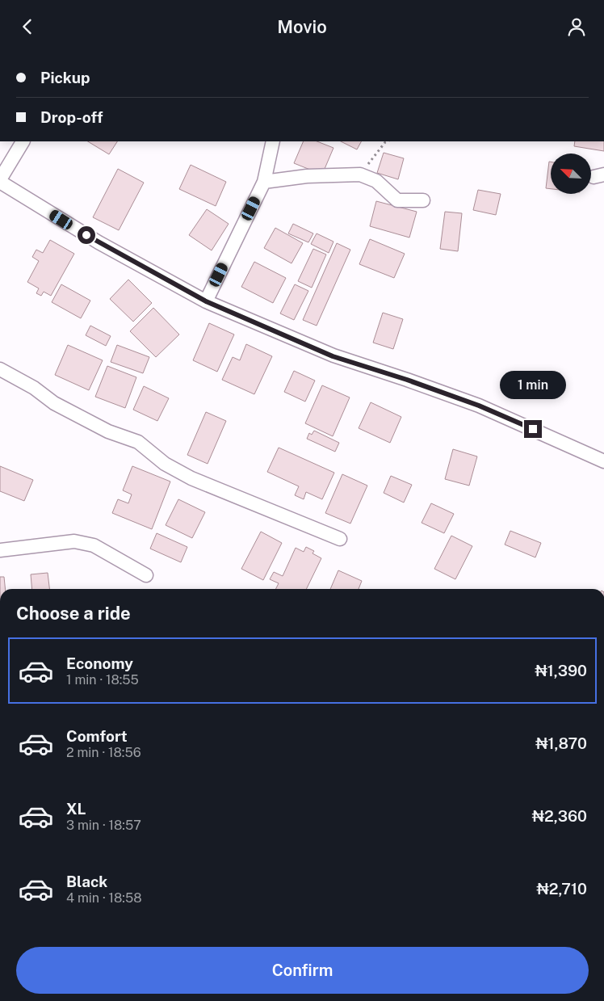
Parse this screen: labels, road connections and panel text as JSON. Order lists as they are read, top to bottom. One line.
{"north":"top left","page":{"header":"Movio","banner":["Pickup","Drop-off"],"bubble":"1 min","heading":"Choose a ride","list":[{"name":"Economy","note":"1 min · 18:55","value":"₦1,390"},{"name":"Comfort","note":"2 min · 18:56","value":"₦1,870"},{"name":"XL","note":"3 min · 18:57","value":"₦2,360"},{"name":"Black","note":"4 min · 18:58","value":"₦2,710"}],"buttons":"Confirm"}}
